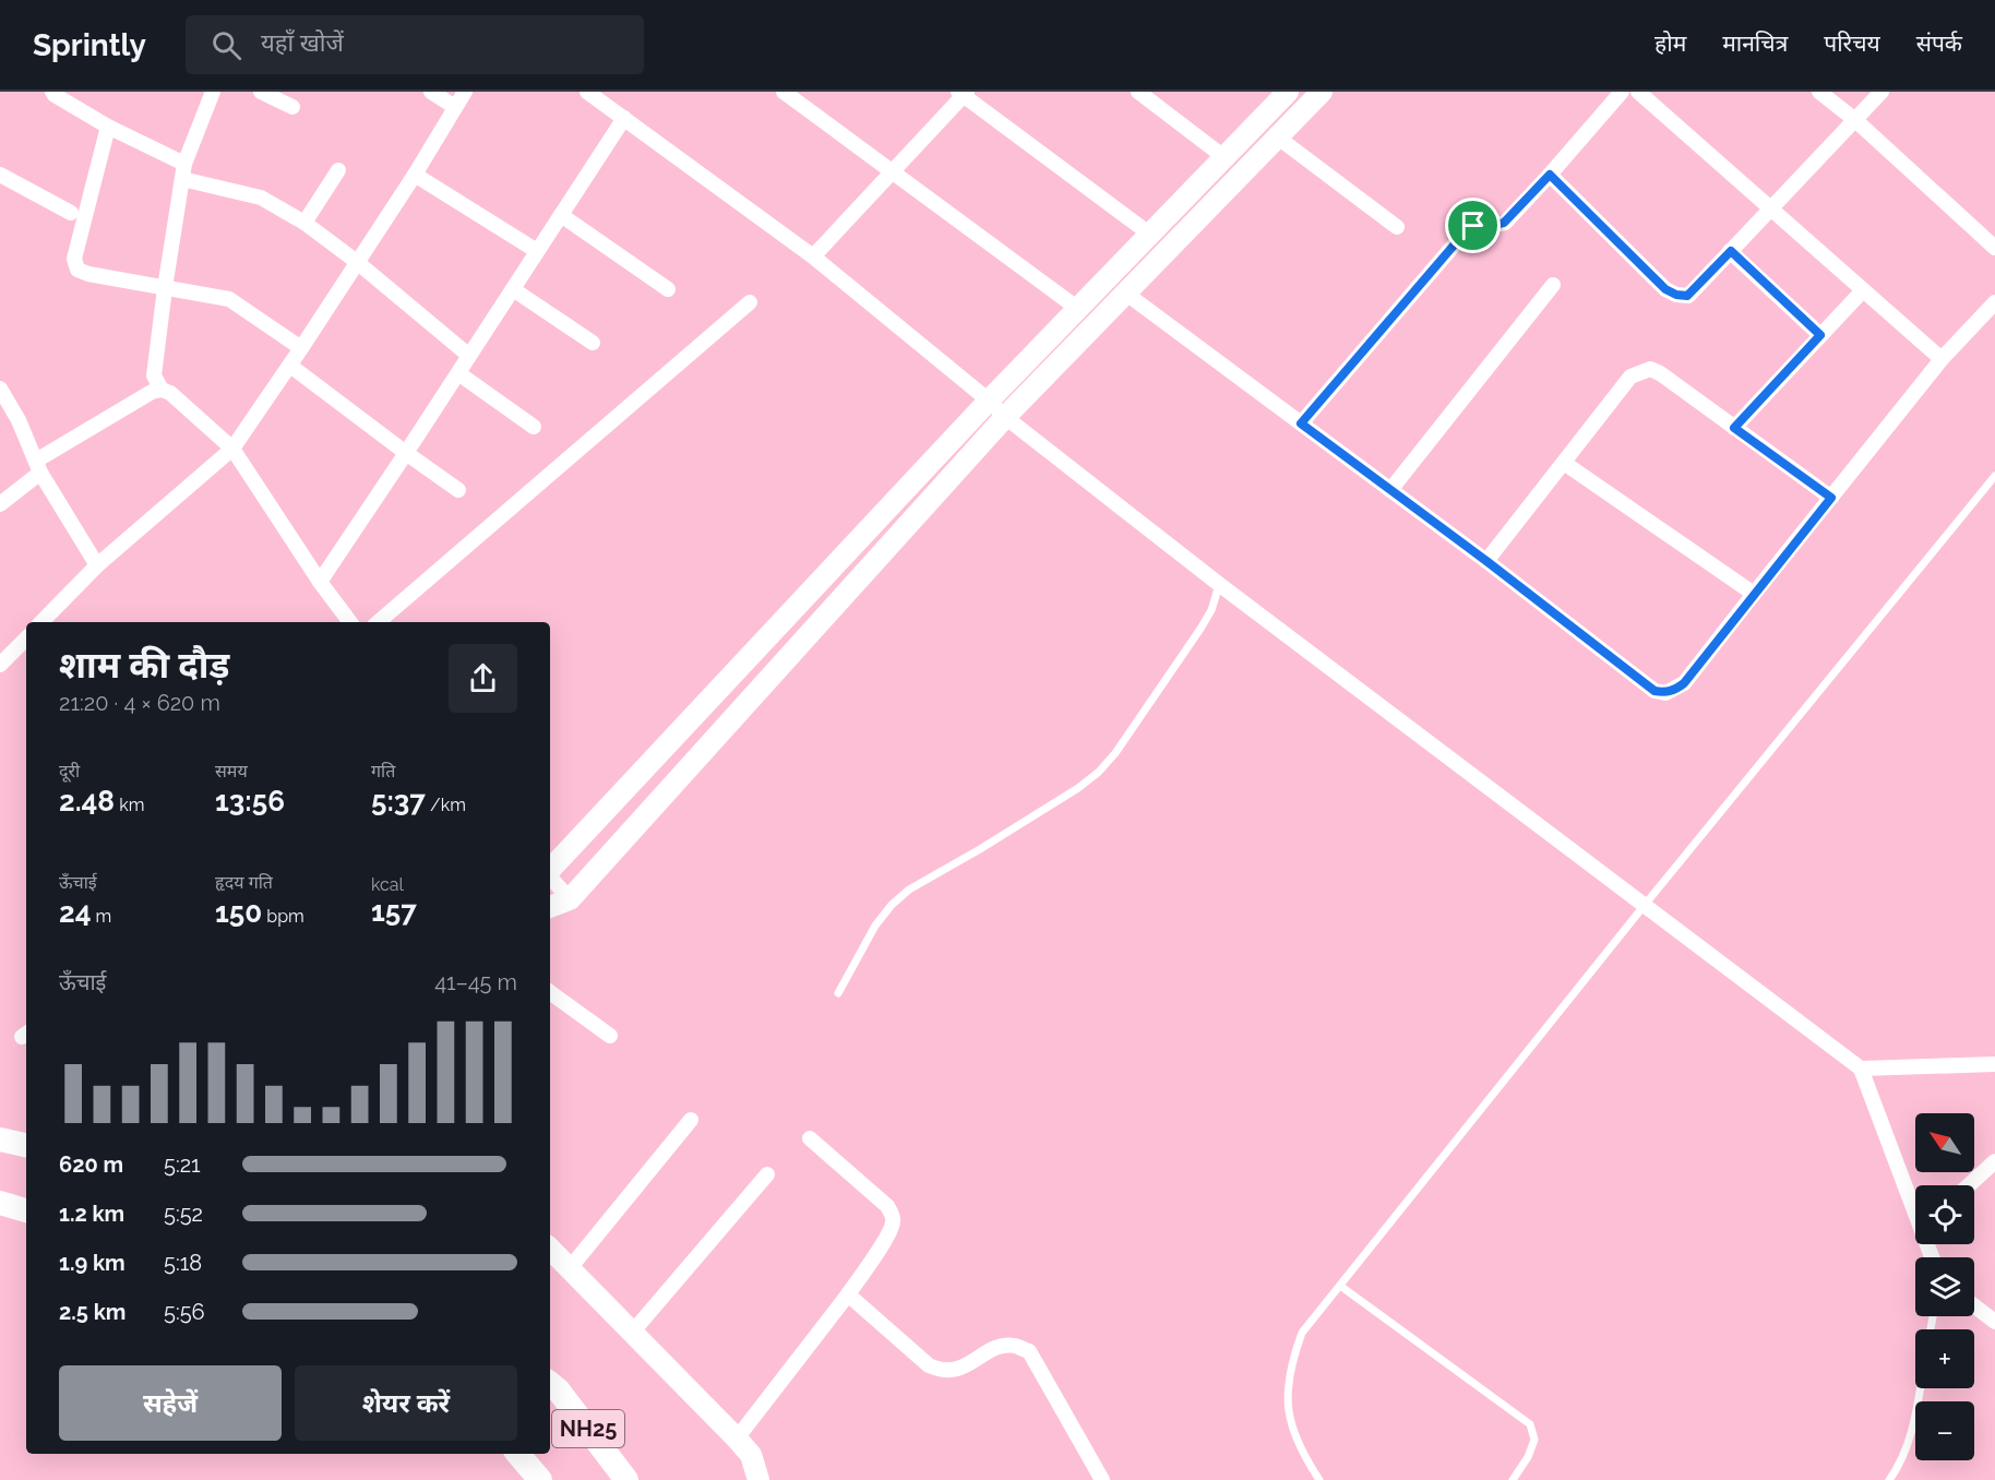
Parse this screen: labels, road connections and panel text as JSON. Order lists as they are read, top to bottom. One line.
{"streets":{"highway":["NH25"]},"north":"top left","page":{"header":"Sprintly","search":"यहाँ खोजें","nav":["होम","मानचित्र","परिचय","संपर्क"],"heading":["शाम की दौड़","21:20 · 4 × 620 m"],"stats":[["दूरी","2.48 km"],["समय","13:56"],["गति","5:37 /km"],["ऊँचाई","24 m"],["हृदय गति","150 bpm"],["kcal","157"]],"chart":["ऊँचाई","41–45 m"],"map_buttons":["+","−"],"list":[{"name":"620 m","note":"5:21"},{"name":"1.2 km","note":"5:52"},{"name":"1.9 km","note":"5:18"},{"name":"2.5 km","note":"5:56"}],"buttons":["सहेजें","शेयर करें"]}}
